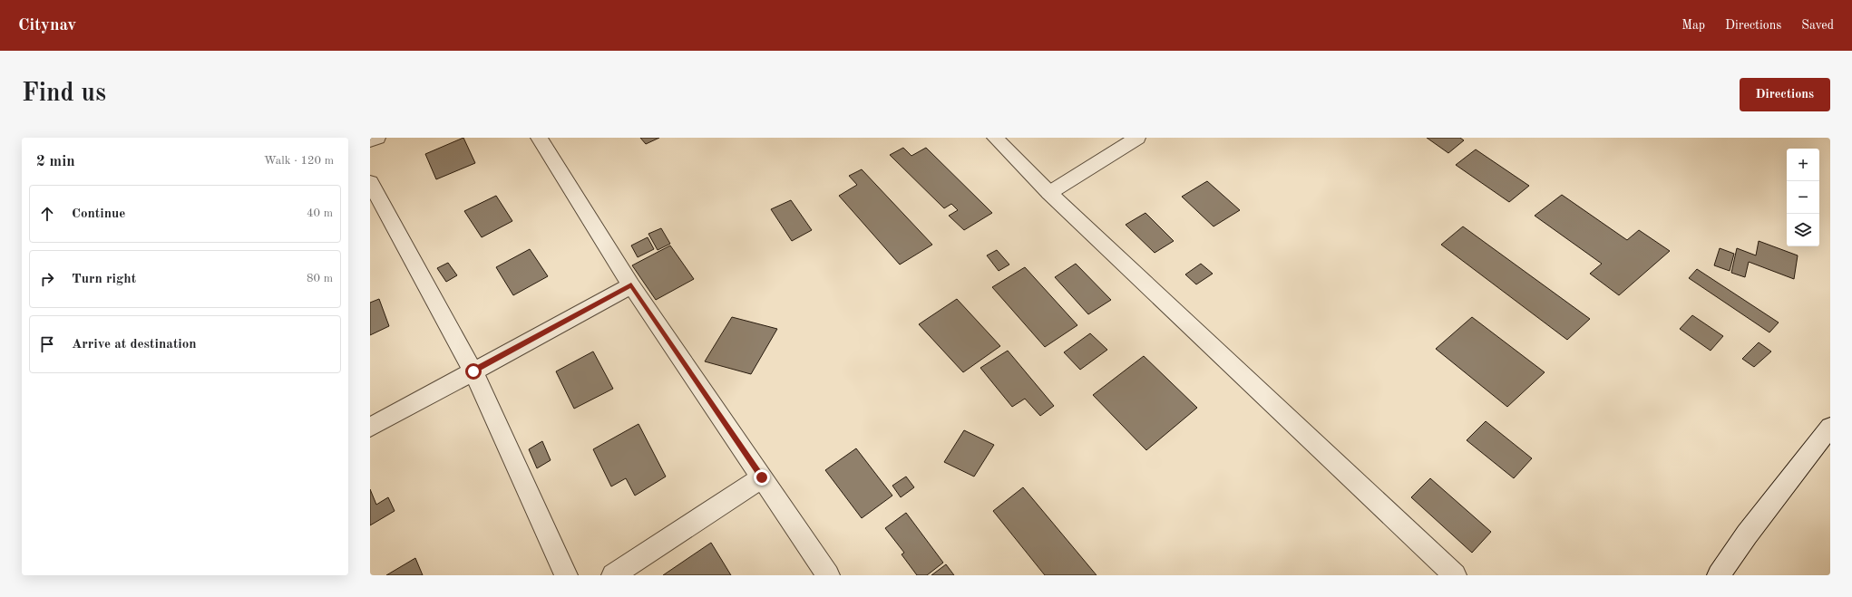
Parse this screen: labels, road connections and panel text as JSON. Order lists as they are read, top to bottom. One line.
{"page":{"header":"Citynav","nav":["Map","Directions","Saved"],"buttons":"Directions","title":"Find us","heading":["2 min","Walk · 120 m"],"map_buttons":["+","−"],"list":[["Continue","40 m"],["Turn right","80 m"],"Arrive at destination"]}}
